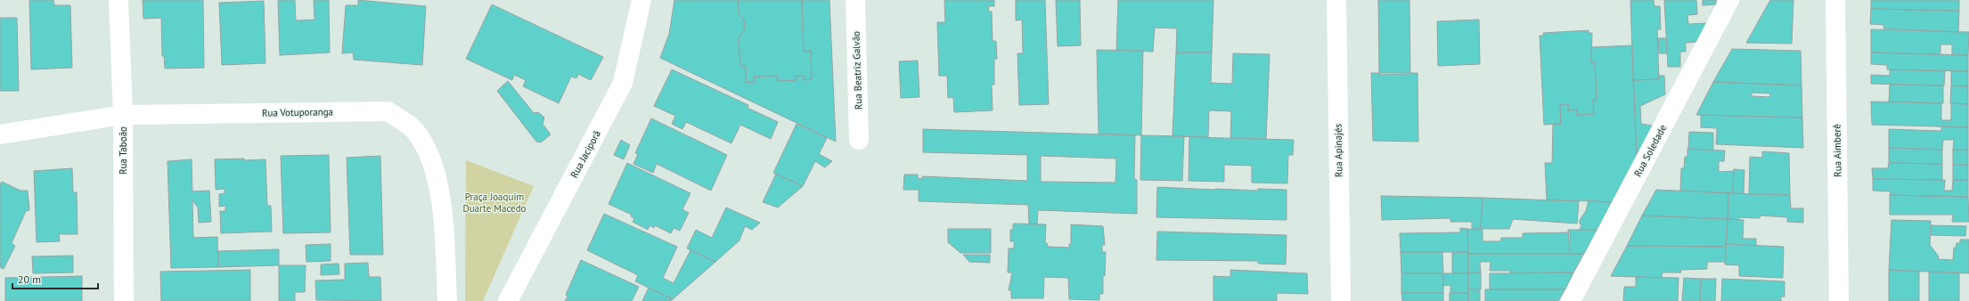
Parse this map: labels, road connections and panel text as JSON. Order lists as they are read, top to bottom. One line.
{"streets":{"street":["Rua Beatriz Galvão","Rua Votuporanga","Rua Taboão","Rua Apinajés","Rua Soledade","Rua Aimberê","Rua Jaciporã"]},"crossings":[["Rua Votuporanga","Rua Taboão"]],"parks":["Praça Joaquim Duarte Macedo"],"scale_bar":"20 m"}
